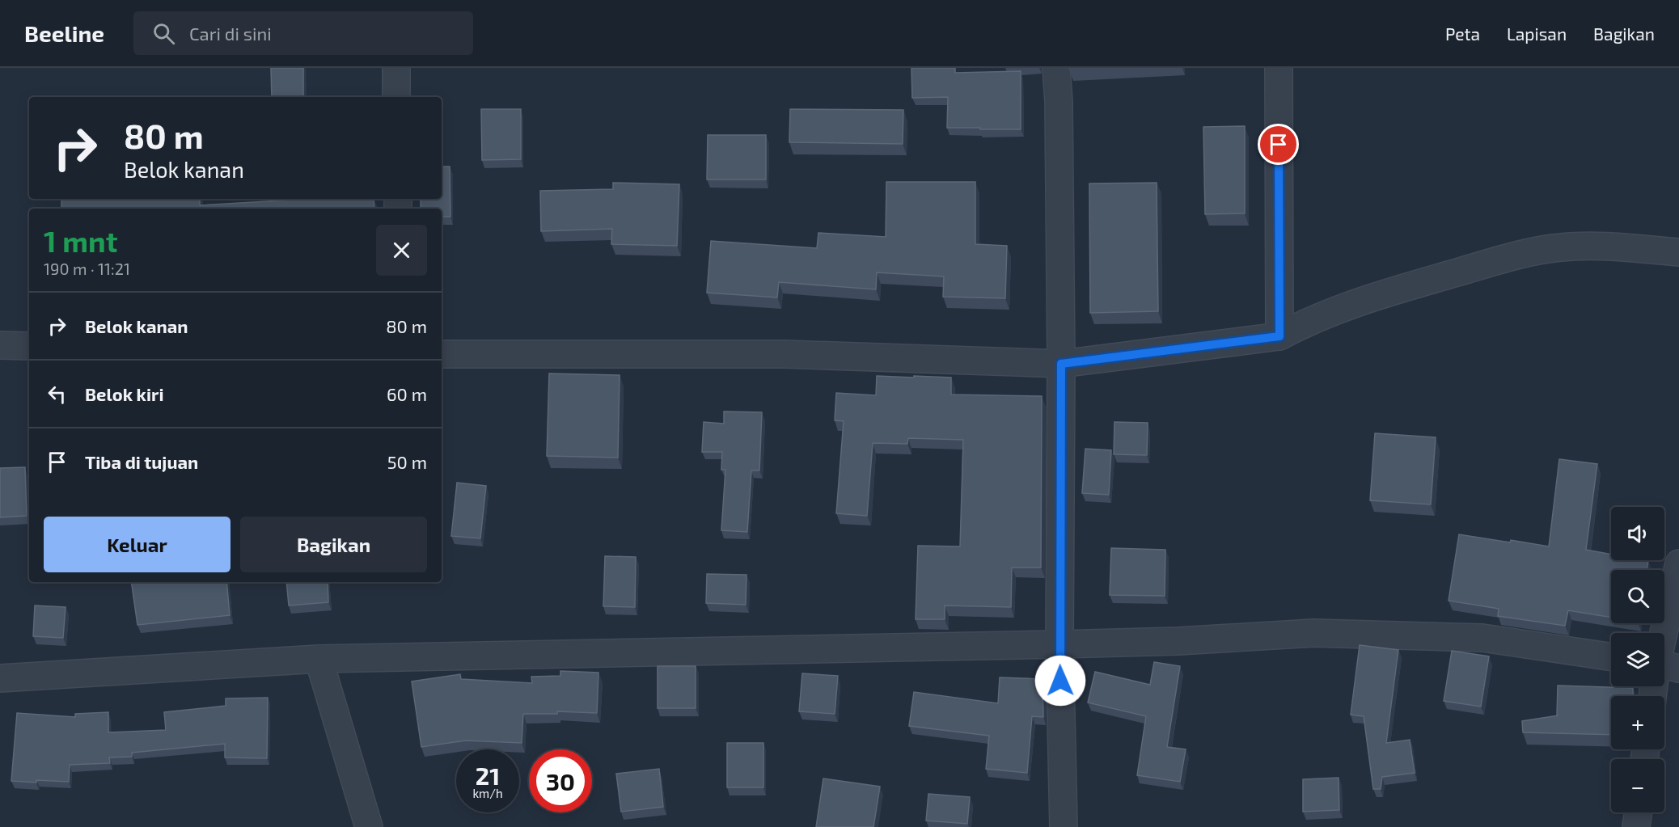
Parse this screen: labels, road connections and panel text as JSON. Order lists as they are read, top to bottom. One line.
{"page":{"header":"Beeline","search":"Cari di sini","nav":["Peta","Lapisan","Bagikan"],"turn":["80 m","Belok kanan"],"heading":["1 mnt","190 m · 11:21"],"list":[{"name":"Belok kanan","value":"80 m"},{"name":"Belok kiri","value":"60 m"},{"name":"Tiba di tujuan","value":"50 m"}],"map_buttons":["+","−"],"buttons":["Keluar","Bagikan"],"speed":"21 km/h","limit":"30"}}
